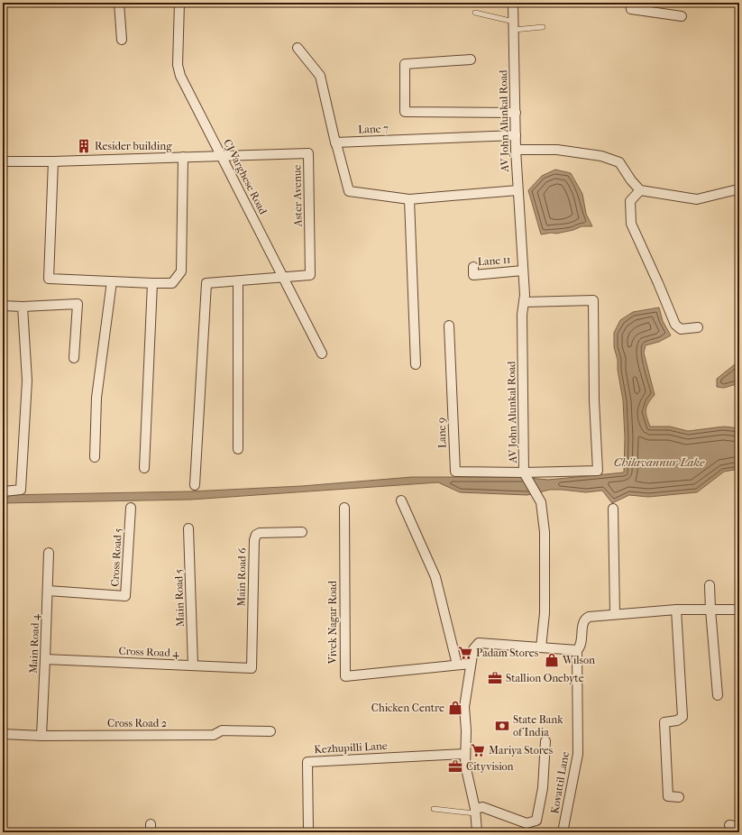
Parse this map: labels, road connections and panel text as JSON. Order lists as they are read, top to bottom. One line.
{"streets":{"street":["AV John Alunkal Road","Lane 7","CJ Varghese Road","Aster Avenue","Lane 11","Lane 9","Cross Road 5","Main Road 6","Main Road 5","Vivek Nagar Road","Main Road 4","Cross Road 4","Cross Road 2","Kezhupilli Lane","Kovattil Lane"]},"crossings":[["AV John Alunkal Road","Lane 7"],["AV John Alunkal Road","Lane 11"],["AV John Alunkal Road","Lane 9"],["CJ Varghese Road","Aster Avenue"],["Cross Road 5","Main Road 4"],["Main Road 6","Cross Road 4"],["Main Road 5","Cross Road 4"],["Main Road 4","Cross Road 4"],["Main Road 4","Cross Road 2"]],"water":["Chilavannur Lake"],"places":{"building":["Resider building"],"supermarket":["Padam Stores","Mariya Stores"],"shop":["Wilson","Chicken Centre"],"office":["Stallion Onebyte","Cityvision"],"bank":["State Bank of India"]}}
